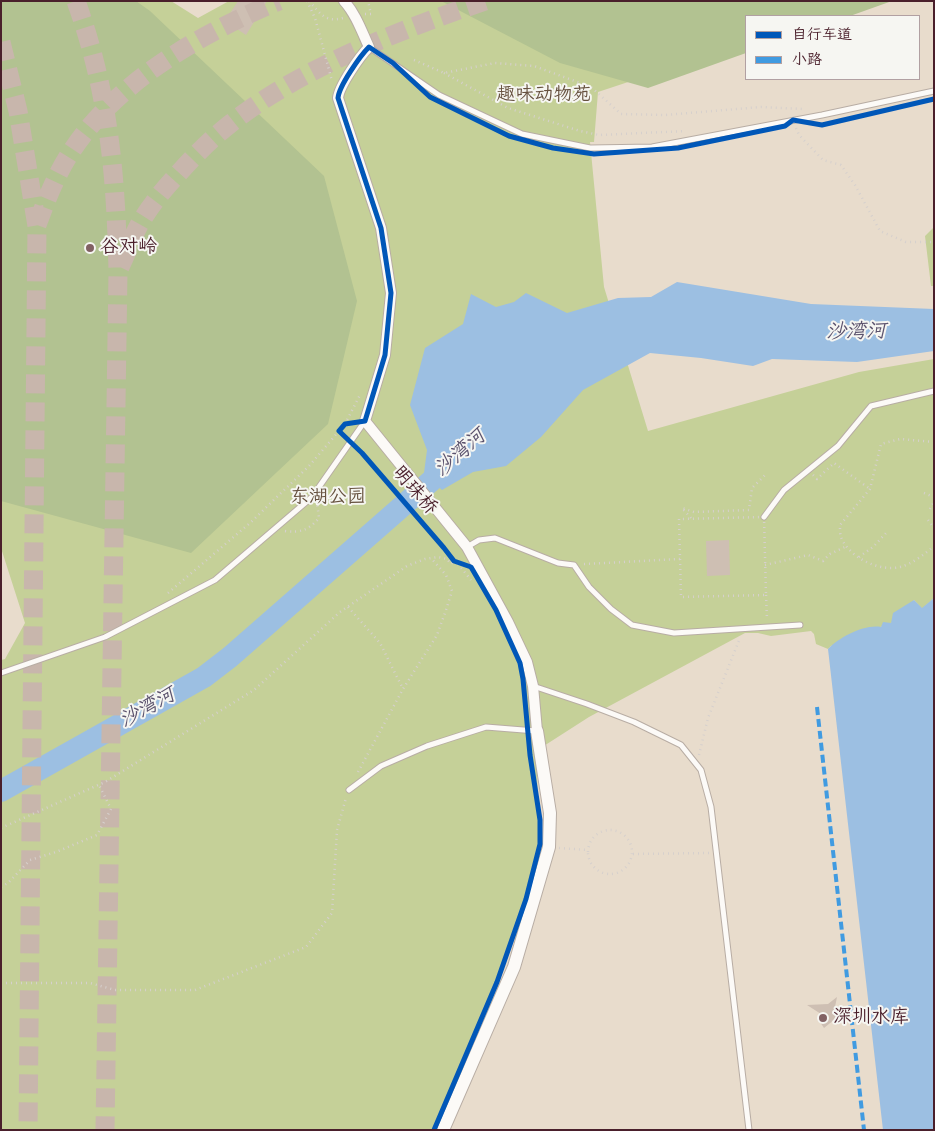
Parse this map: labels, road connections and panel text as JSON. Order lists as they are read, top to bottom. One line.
{"streets":{"street":["明珠桥"]},"water":["沙湾河"],"parks":["趣味动物苑","东湖公园"],"places":["谷对岭","深圳水库"],"legend":["自行车道","小路"]}
